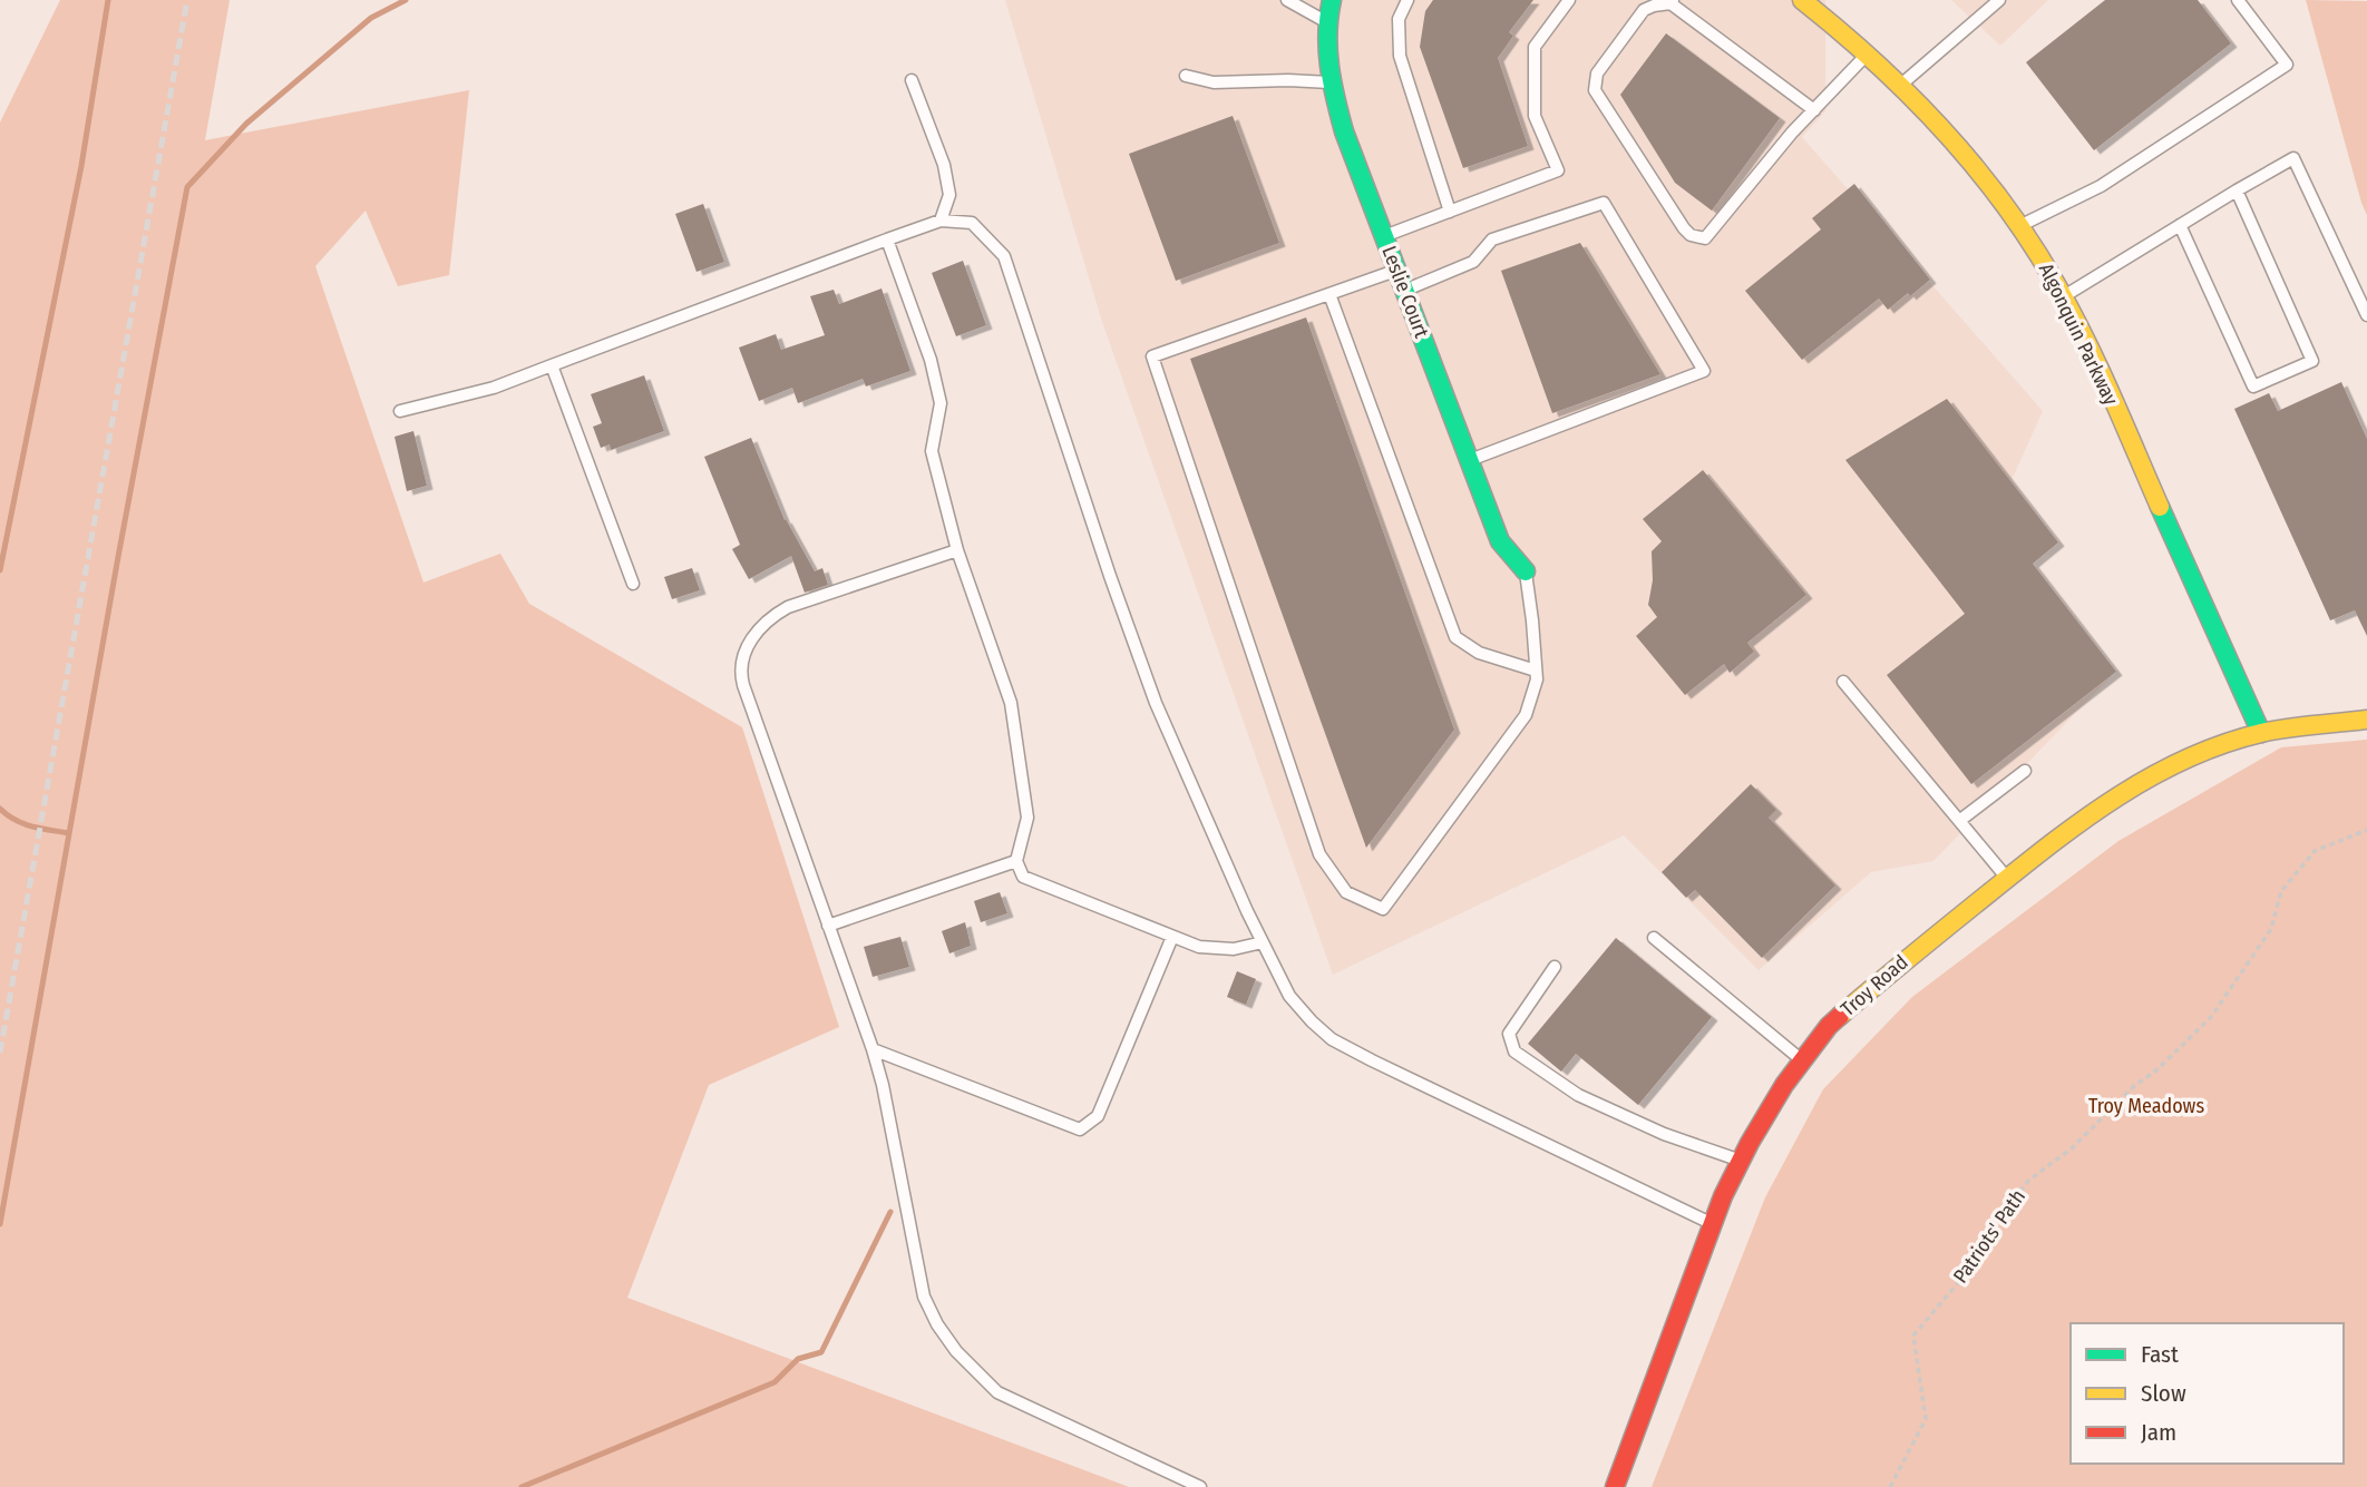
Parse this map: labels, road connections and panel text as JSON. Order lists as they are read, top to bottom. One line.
{"streets":{"street":["Leslie Court","Algonquin Parkway","Troy Road"],"path":["Patriots' Path"]},"crossings":[["Algonquin Parkway","Troy Road"]],"parks":["Troy Meadows"],"legend":["Fast","Slow","Jam"]}
